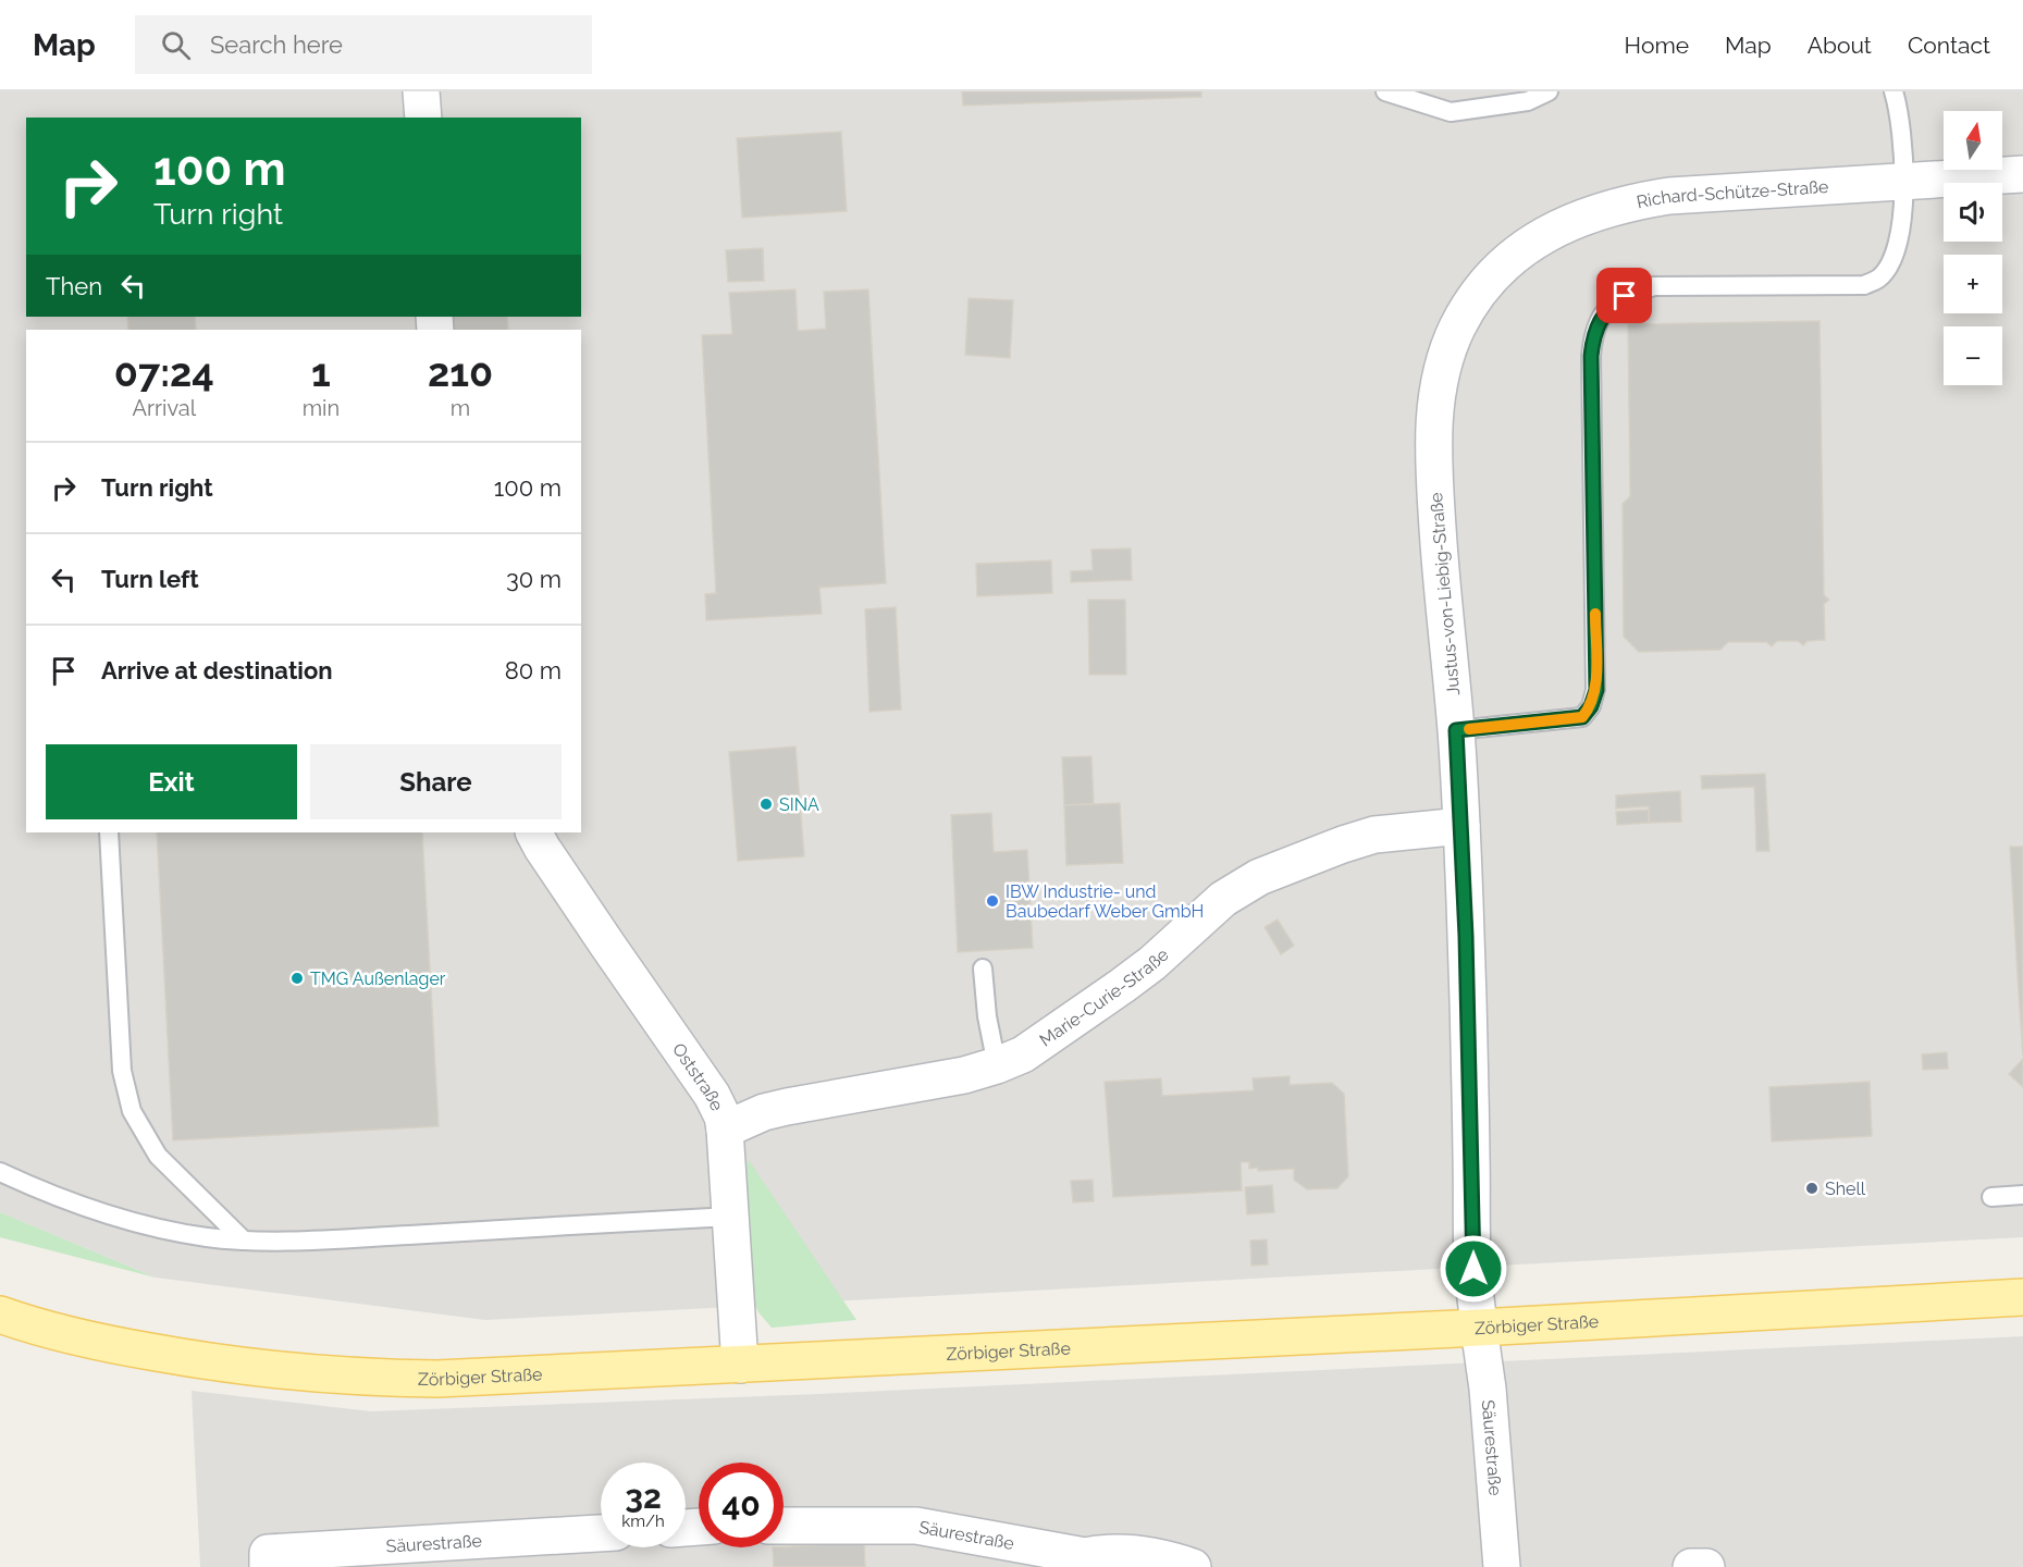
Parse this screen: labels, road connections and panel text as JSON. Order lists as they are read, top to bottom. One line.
{"streets":{"main road":["Zörbiger Straße"],"street":["Richard-Schütze-Straße","Justus-von-Liebig-Straße","Marie-Curie-Straße","Oststraße","Säurestraße"]},"crossings":[["Richard-Schütze-Straße","Justus-von-Liebig-Straße"],["Justus-von-Liebig-Straße","Marie-Curie-Straße"],["Justus-von-Liebig-Straße","Zörbiger Straße"],["Justus-von-Liebig-Straße","Säurestraße"],["Marie-Curie-Straße","Oststraße"],["Oststraße","Zörbiger Straße"],["Zörbiger Straße","Säurestraße"]],"places":["SINA","IBW Industrie- und Baubedarf Weber GmbH","TMG Außenlager","Shell"],"north":"top","page":{"header":"Map","search":"Search here","nav":["Home","Map","About","Contact"],"map_buttons":["+","−"],"turn":["100 m","Turn right"],"then":"Then","eta":["07:24","Arrival","1","min","210","m"],"list":[{"name":"Turn right","value":"100 m"},{"name":"Turn left","value":"30 m"},{"name":"Arrive at destination","value":"80 m"}],"buttons":["Exit","Share"],"speed":"32 km/h","limit":"40"}}
